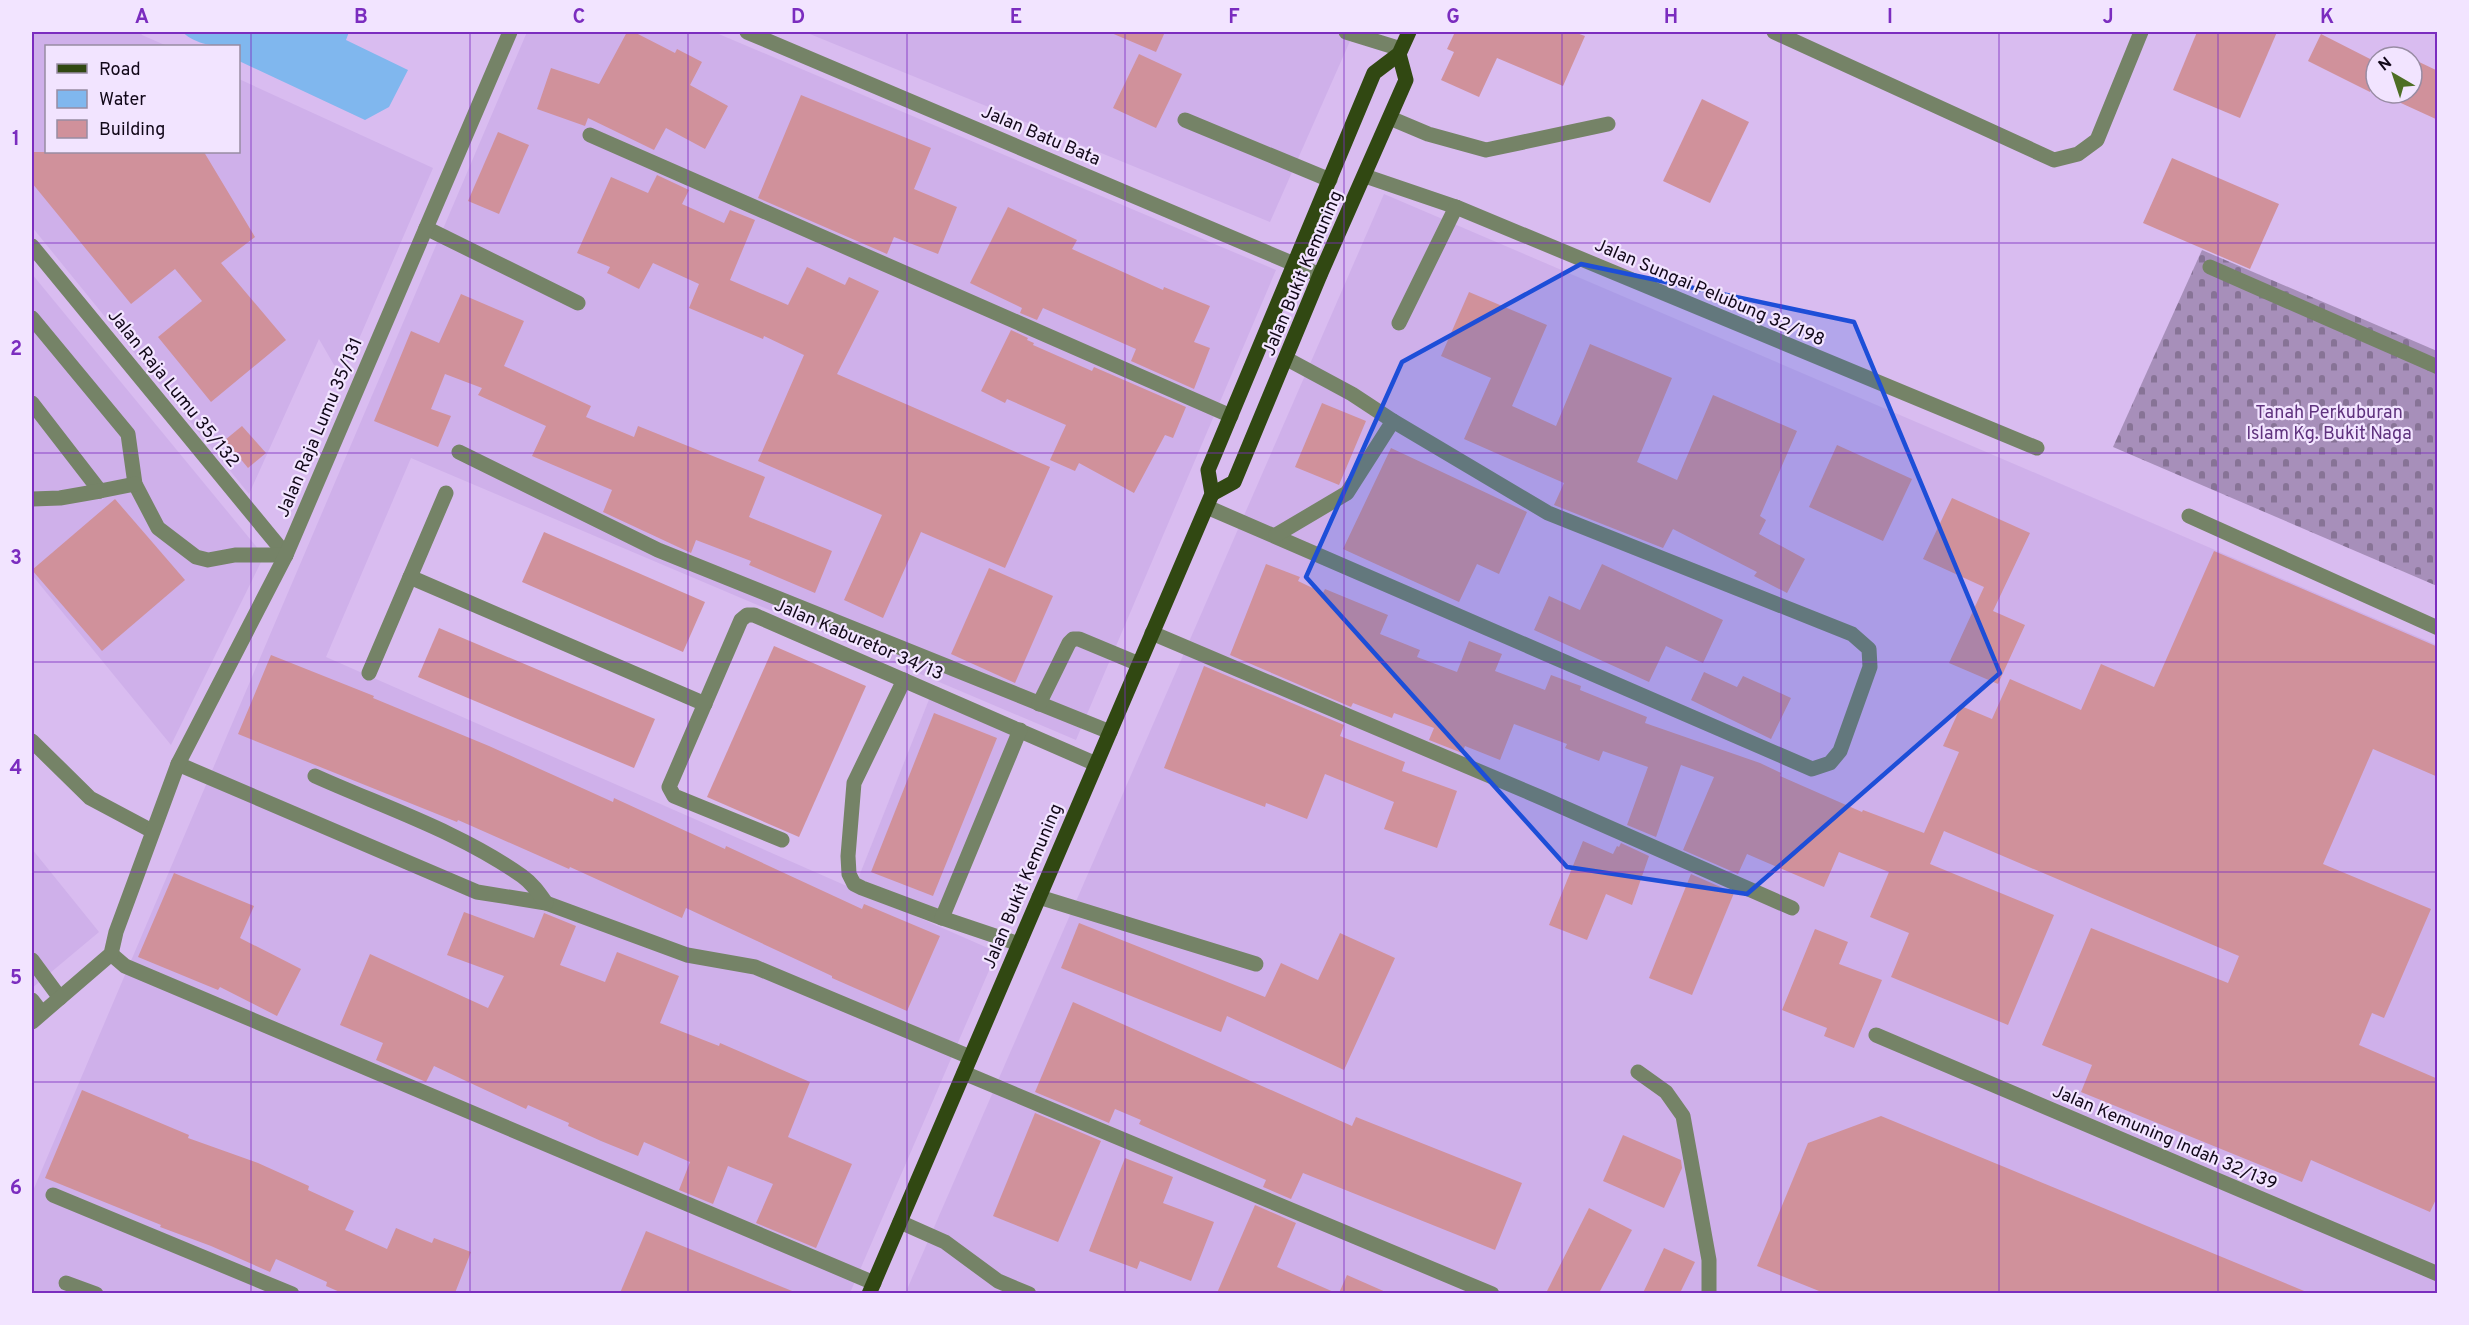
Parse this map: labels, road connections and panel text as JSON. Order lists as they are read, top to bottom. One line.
{"streets":{"main road":["Jalan Bukit Kemuning"],"street":["Jalan Batu Bata","Jalan Sungai Pelubung 32/198","Jalan Raja Lumu 35/132","Jalan Raja Lumu 35/131","Jalan Kaburetor 34/13","Jalan Kemuning Indah 32/139"]},"crossings":[["Jalan Batu Bata","Jalan Bukit Kemuning"],["Jalan Bukit Kemuning","Jalan Sungai Pelubung 32/198"],["Jalan Bukit Kemuning","Jalan Kaburetor 34/13"],["Jalan Raja Lumu 35/132","Jalan Raja Lumu 35/131"]],"parks":["Tanah Perkuburan Islam Kg. Bukit Naga"],"legend":["Road","Water","Building"],"north":"top left","grid":{"columns":["A","B","C","D","E","F","G","H","I","J","K"],"rows":["1","2","3","4","5","6"]}}
